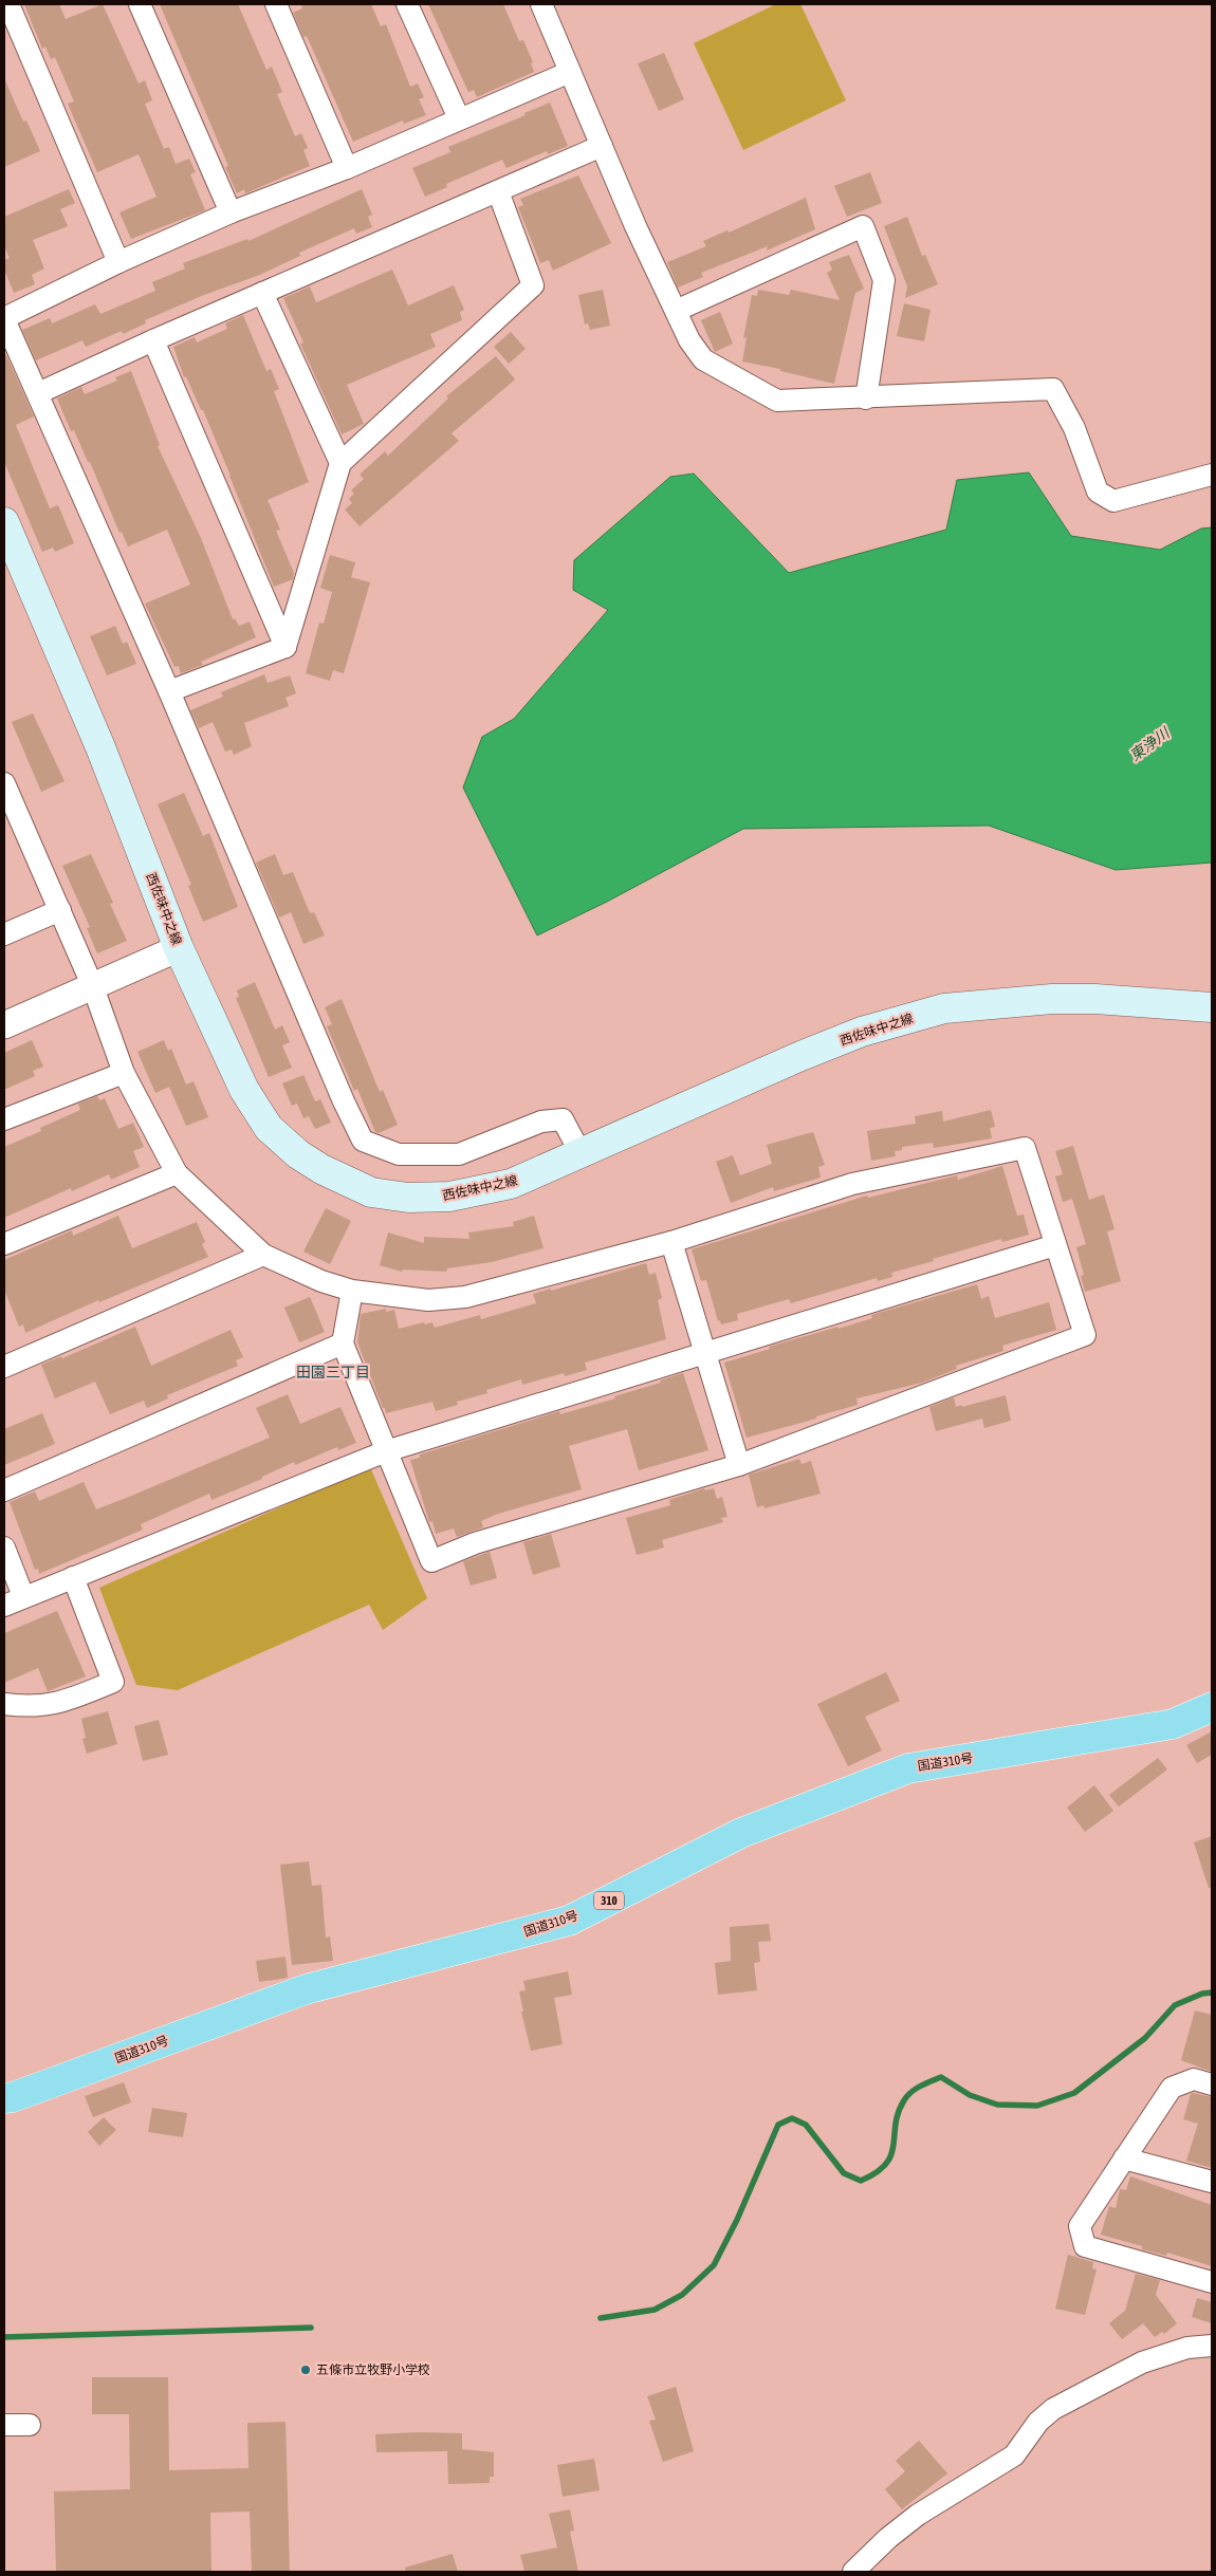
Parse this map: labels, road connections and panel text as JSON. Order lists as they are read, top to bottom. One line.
{"streets":{"highway":["国道310号","310"],"main road":["西佐味中之線"]},"districts":["田園三丁目"],"water":["東浄川"],"places":["五條市立牧野小学校"]}
